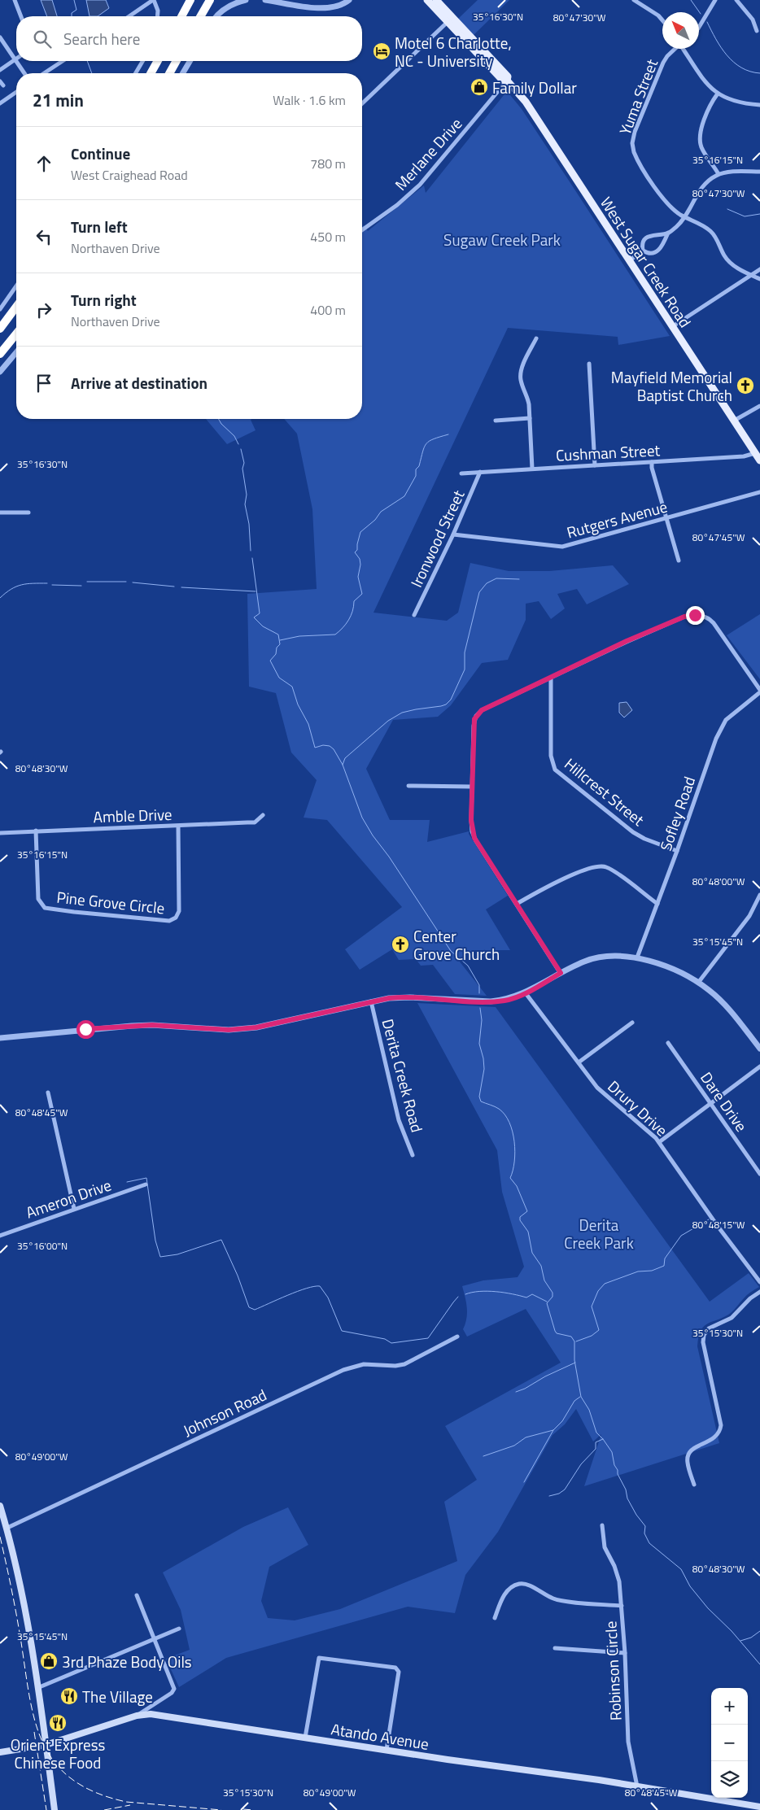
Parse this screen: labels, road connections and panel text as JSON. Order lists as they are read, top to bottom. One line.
{"streets":{"main road":["West Sugar Creek Road","Atando Avenue"],"street":["Yuma Street","Merlane Drive","Cushman Street","Rutgers Avenue","Ironwood Street","Hillcrest Street","Sofley Road","Amble Drive","Pine Grove Circle","Derita Creek Road","Dare Drive","Drury Drive","Ameron Drive","Johnson Road","Robinson Circle"]},"crossings":[["Merlane Drive","West Sugar Creek Road"],["West Sugar Creek Road","Cushman Street"],["Cushman Street","Ironwood Street"],["Rutgers Avenue","Ironwood Street"],["Hillcrest Street","Sofley Road"],["Amble Drive","Pine Grove Circle"],["Robinson Circle","Atando Avenue"]],"parks":["Sugaw Creek Park","Derita Creek Park"],"places":{"hotel":["Motel 6 Charlotte, NC - University"],"shop":["Family Dollar","3rd Phaze Body Oils"],"church":["Mayfield Memorial Baptist Church","Center Grove Church"],"restaurant":["The Village","Orient Express Chinese Food"]},"north":"top left","page":{"search":"Search here","heading":["21 min","Walk · 1.6 km"],"list":[["Continue","West Craighead Road","780 m"],["Turn left","Northaven Drive","450 m"],["Turn right","Northaven Drive","400 m"],"Arrive at destination"],"map_buttons":["+","−"]},"coordinates":["35°16'30\"N","80°47'30\"W","35°16'15\"N","80°47'45\"W","80°48'30\"W","80°48'00\"W","35°15'45\"N","80°48'45\"W","80°48'15\"W","35°16'00\"N","35°15'30\"N","80°49'00\"W"]}
